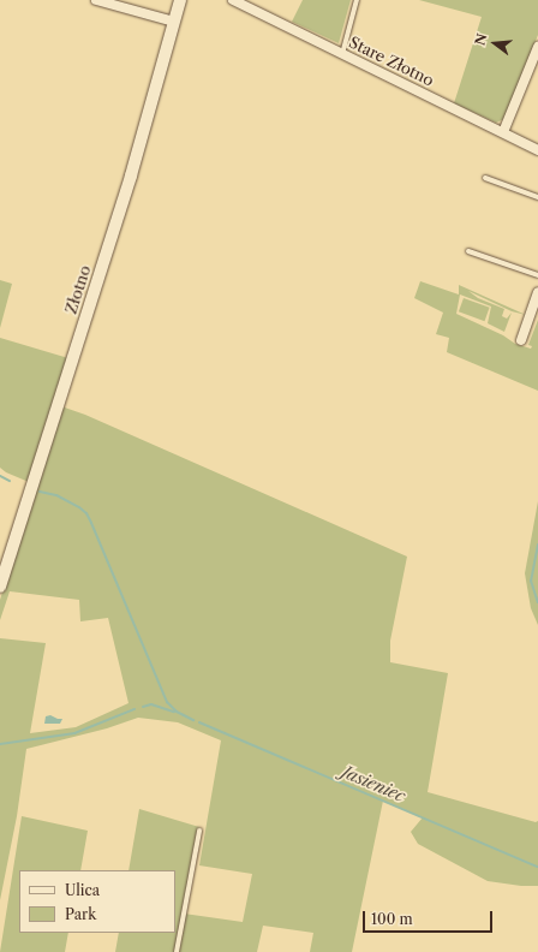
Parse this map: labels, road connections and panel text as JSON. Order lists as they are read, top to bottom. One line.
{"streets":{"street":["Stare Złotno","Złotno"]},"water":["Jasieniec"],"legend":["Ulica","Park"],"scale_bar":"100 m","north":"left"}
